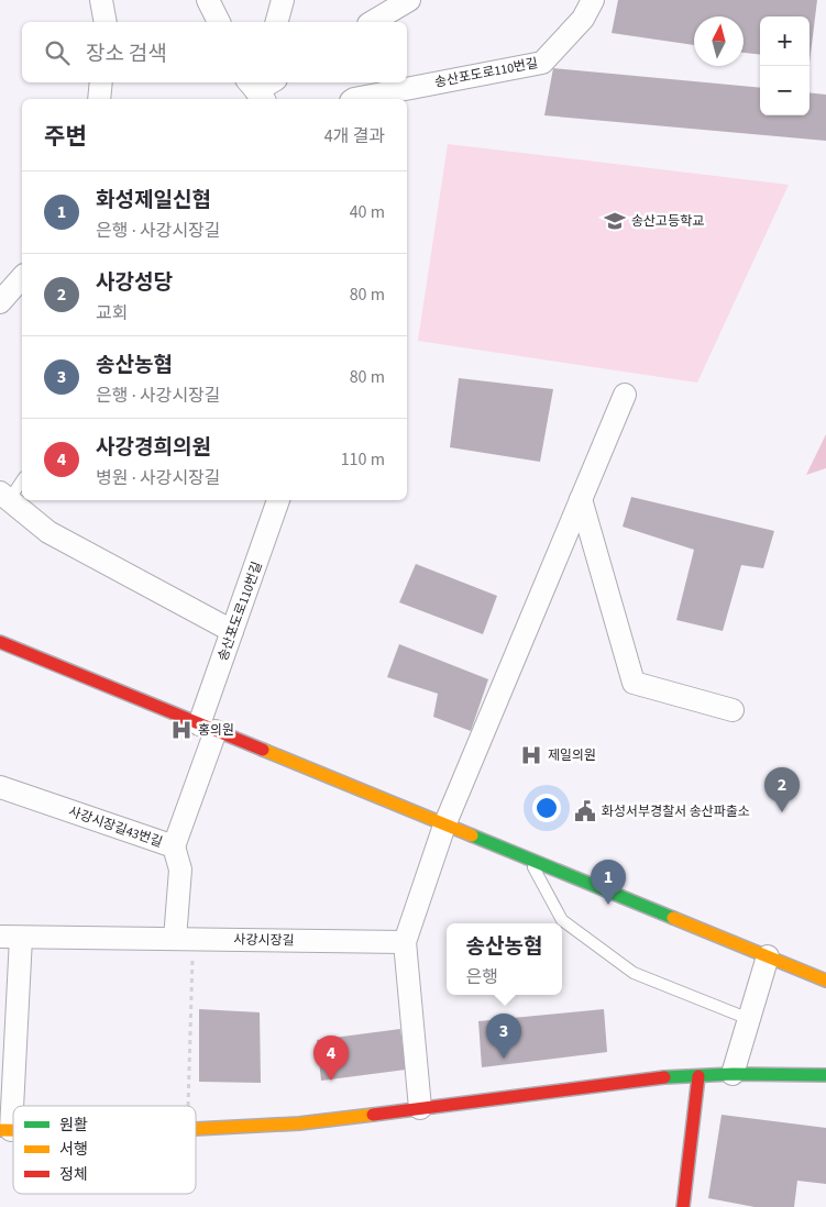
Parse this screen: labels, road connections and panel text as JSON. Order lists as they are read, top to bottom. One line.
{"streets":{"street":["송산포도로110번길","사강시장길43번길","사강시장길"]},"crossings":[["송산포도로110번길","사강시장길43번길"],["사강시장길43번길","사강시장길"]],"places":{"school or university":["송산고등학교"],"hospital":["홍의원","제일의원"],"public building":["화성서부경찰서 송산파출소"]},"legend":["원활","서행","정체"],"north":"top","page":{"map_buttons":["+","−"],"search":"장소 검색","heading":["주변","4개 결과"],"list":[{"mark":"1","name":"화성제일신협","note":"은행 · 사강시장길","value":"40 m"},{"mark":"2","name":"사강성당","note":"교회","value":"80 m"},{"mark":"3","name":"송산농협","note":"은행 · 사강시장길","value":"80 m"},{"mark":"4","name":"사강경희의원","note":"병원 · 사강시장길","value":"110 m"}],"pins":["2","1","3","4"],"popup":["송산농협","은행"]}}
